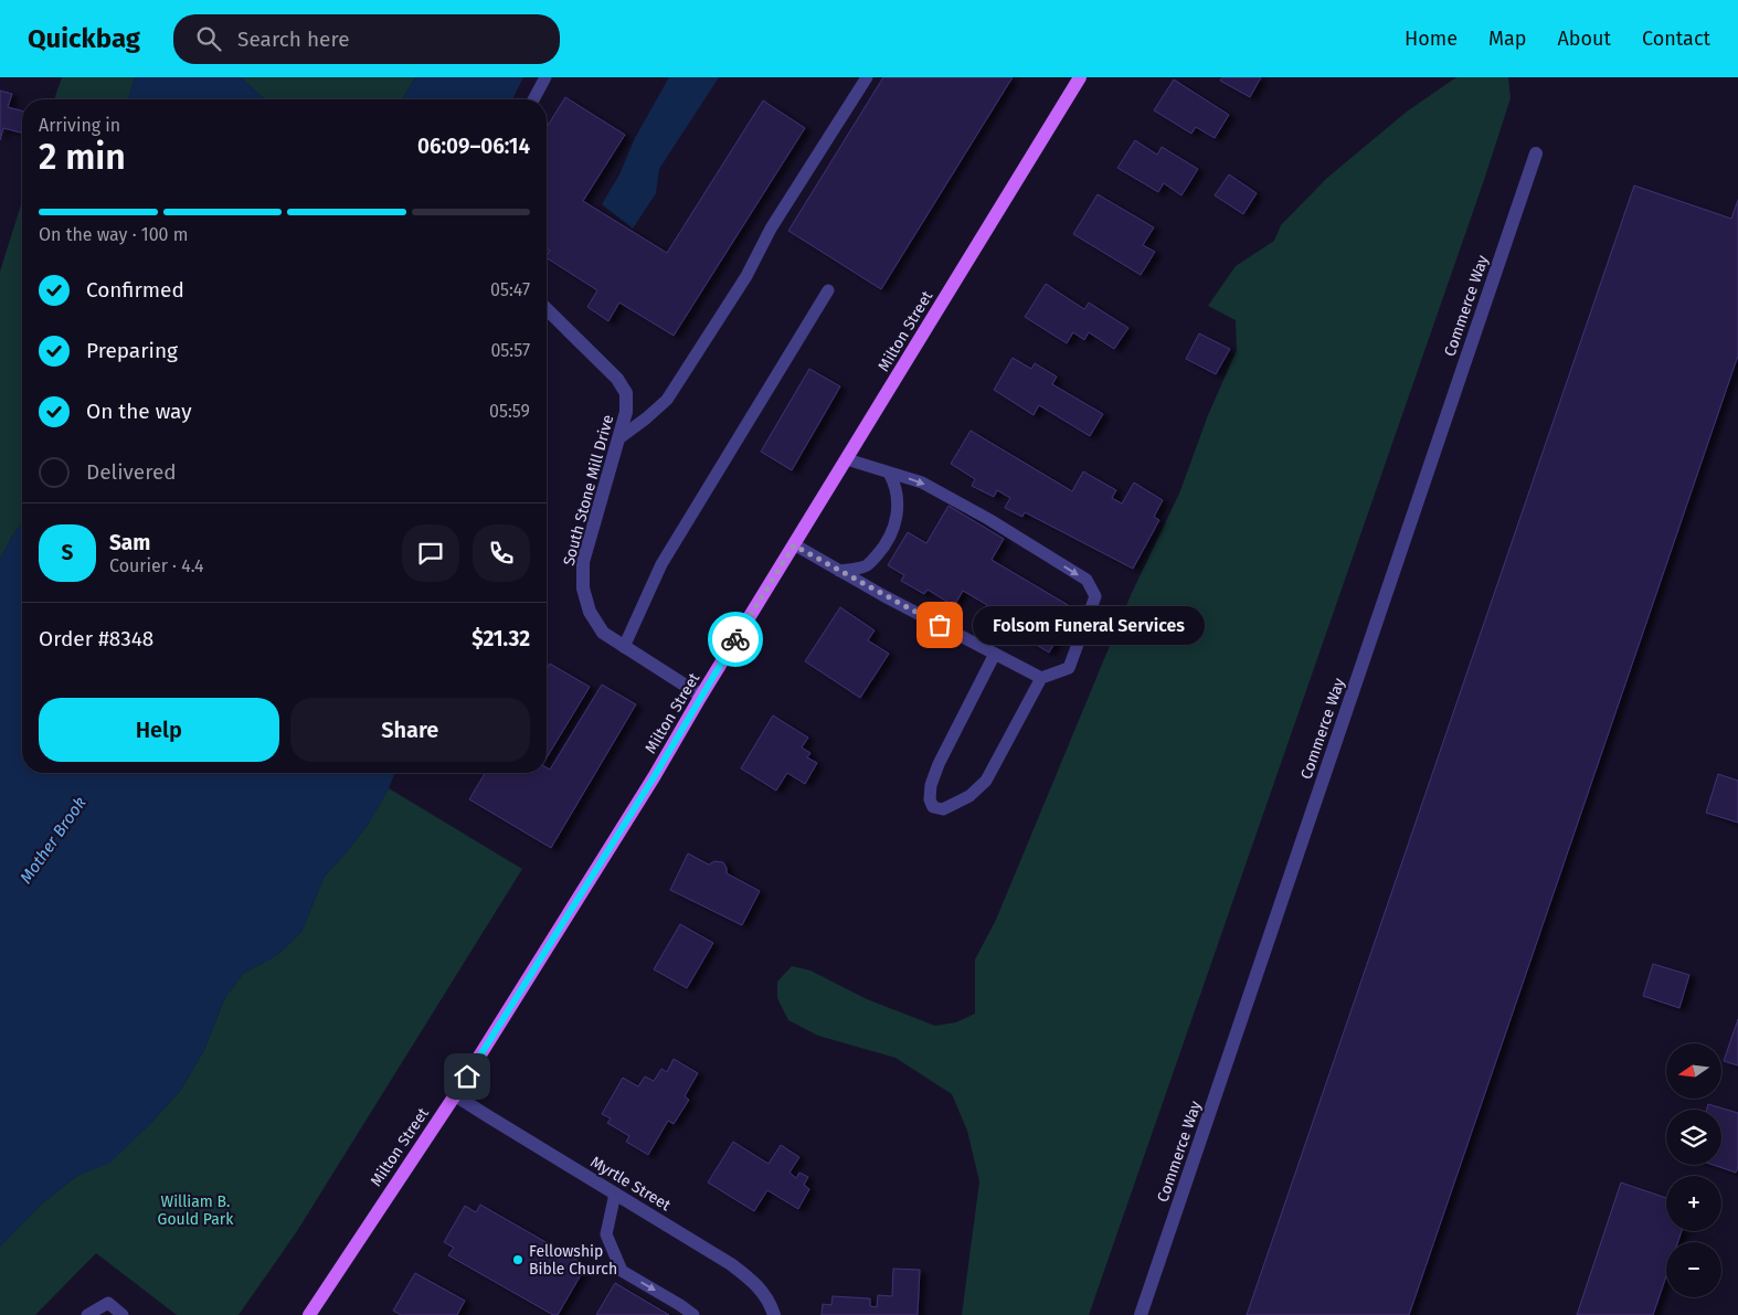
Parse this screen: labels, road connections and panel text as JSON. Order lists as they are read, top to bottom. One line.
{"streets":{"main road":["Milton Street"],"street":["Commerce Way","South Stone Mill Drive","Myrtle Street"]},"crossings":[["Milton Street","South Stone Mill Drive"],["Milton Street","Myrtle Street"]],"water":["Mother Brook"],"parks":["William B. Gould Park"],"places":["Folsom Funeral Services","Fellowship Bible Church"],"north":"left","page":{"header":"Quickbag","search":"Search here","nav":["Home","Map","About","Contact"],"heading":["2 min","Arriving in","06:09–06:14"],"panel":["Sam","Courier · 4.4","Order #8348","$21.32"],"bar":"On the way · 100 m","list":[["Confirmed","05:47"],["Preparing","05:57"],["On the way","05:59"],"Delivered"],"round":"S","bubble":"Folsom Funeral Services","buttons":["Help","Share"],"map_buttons":["+","−"]}}
